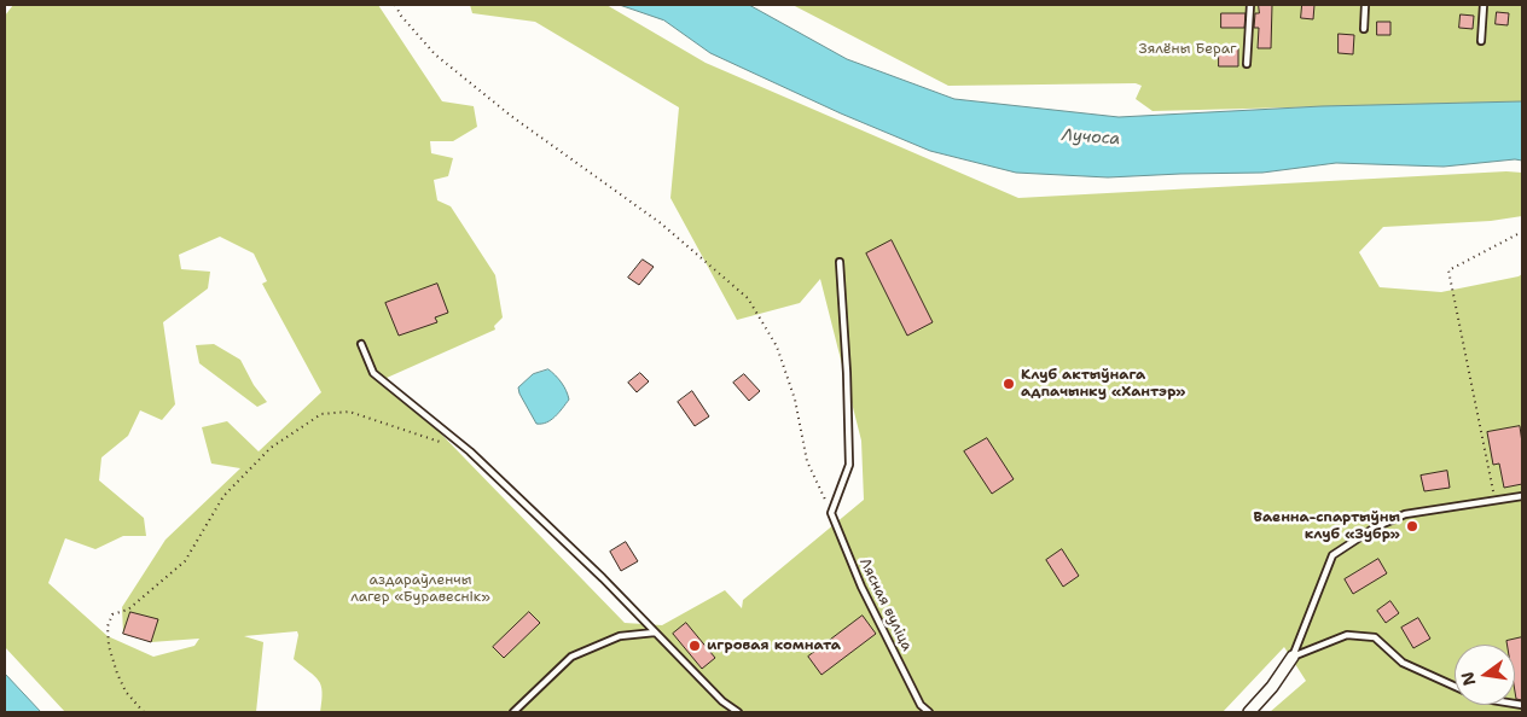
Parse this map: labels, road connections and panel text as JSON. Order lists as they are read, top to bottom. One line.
{"streets":{"lane":["Лясная вуліца"]},"water":["Лучоса"],"parks":["Зялёны Бераг","аздараўленчы лагер «Буравеснік»"],"places":["Клуб актыўнага адпачынку «Хантэр»","Ваенна-спартыўны клуб «Зубр»","игровая комната"],"north":"left"}
